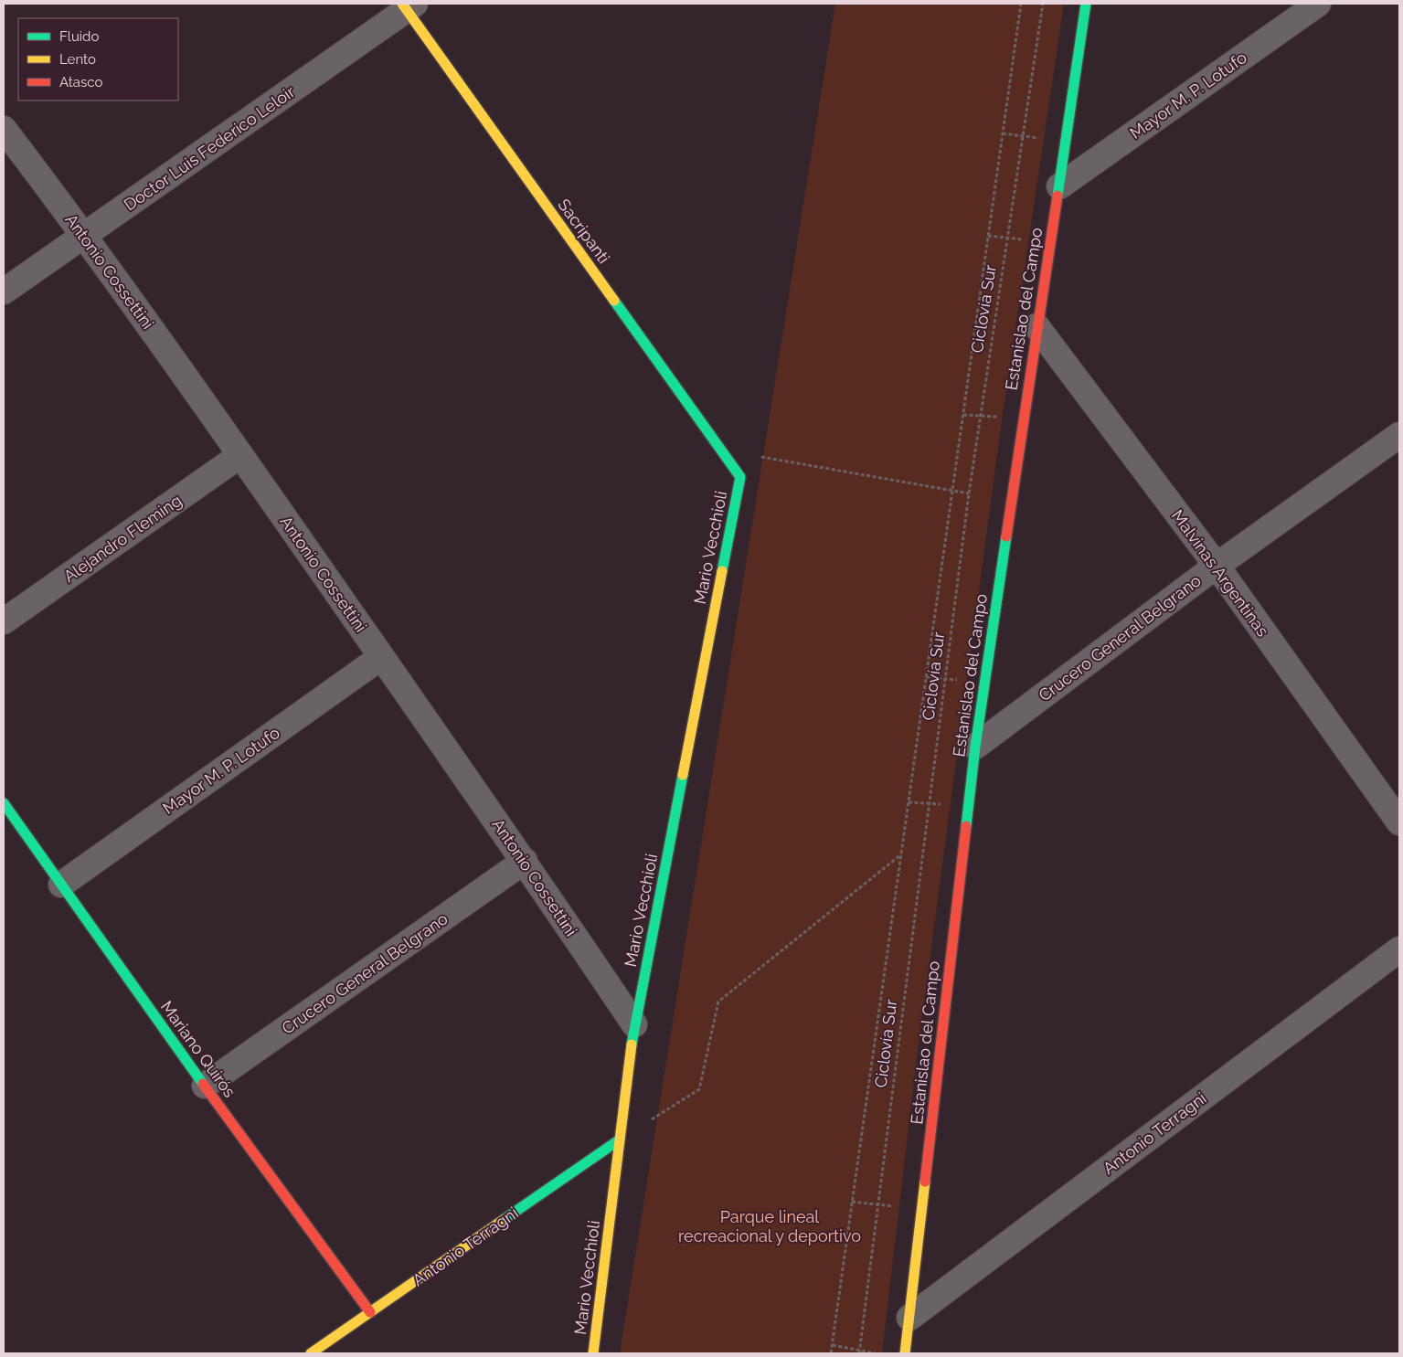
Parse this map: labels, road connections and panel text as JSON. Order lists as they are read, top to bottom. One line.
{"streets":{"street":["Mayor M. P. Lotufo","Doctor Luis Federico Leloir","Sacripanti","Antonio Cossettini","Estanislao del Campo","Alejandro Fleming","Mario Vecchioli","Malvinas Argentinas","Crucero General Belgrano","Mariano Quirós","Antonio Terragni"],"path":["Ciclovía Sur"]},"crossings":[["Mayor M. P. Lotufo","Antonio Cossettini"],["Mayor M. P. Lotufo","Estanislao del Campo"],["Mayor M. P. Lotufo","Mariano Quirós"],["Doctor Luis Federico Leloir","Sacripanti"],["Doctor Luis Federico Leloir","Antonio Cossettini"],["Sacripanti","Mario Vecchioli"],["Antonio Cossettini","Alejandro Fleming"],["Antonio Cossettini","Mario Vecchioli"],["Antonio Cossettini","Crucero General Belgrano"],["Estanislao del Campo","Malvinas Argentinas"],["Estanislao del Campo","Crucero General Belgrano"],["Estanislao del Campo","Antonio Terragni"],["Mario Vecchioli","Antonio Terragni"],["Malvinas Argentinas","Crucero General Belgrano"],["Crucero General Belgrano","Mariano Quirós"],["Mariano Quirós","Antonio Terragni"]],"parks":["Parque lineal recreacional y deportivo"],"legend":["Fluido","Lento","Atasco"]}
